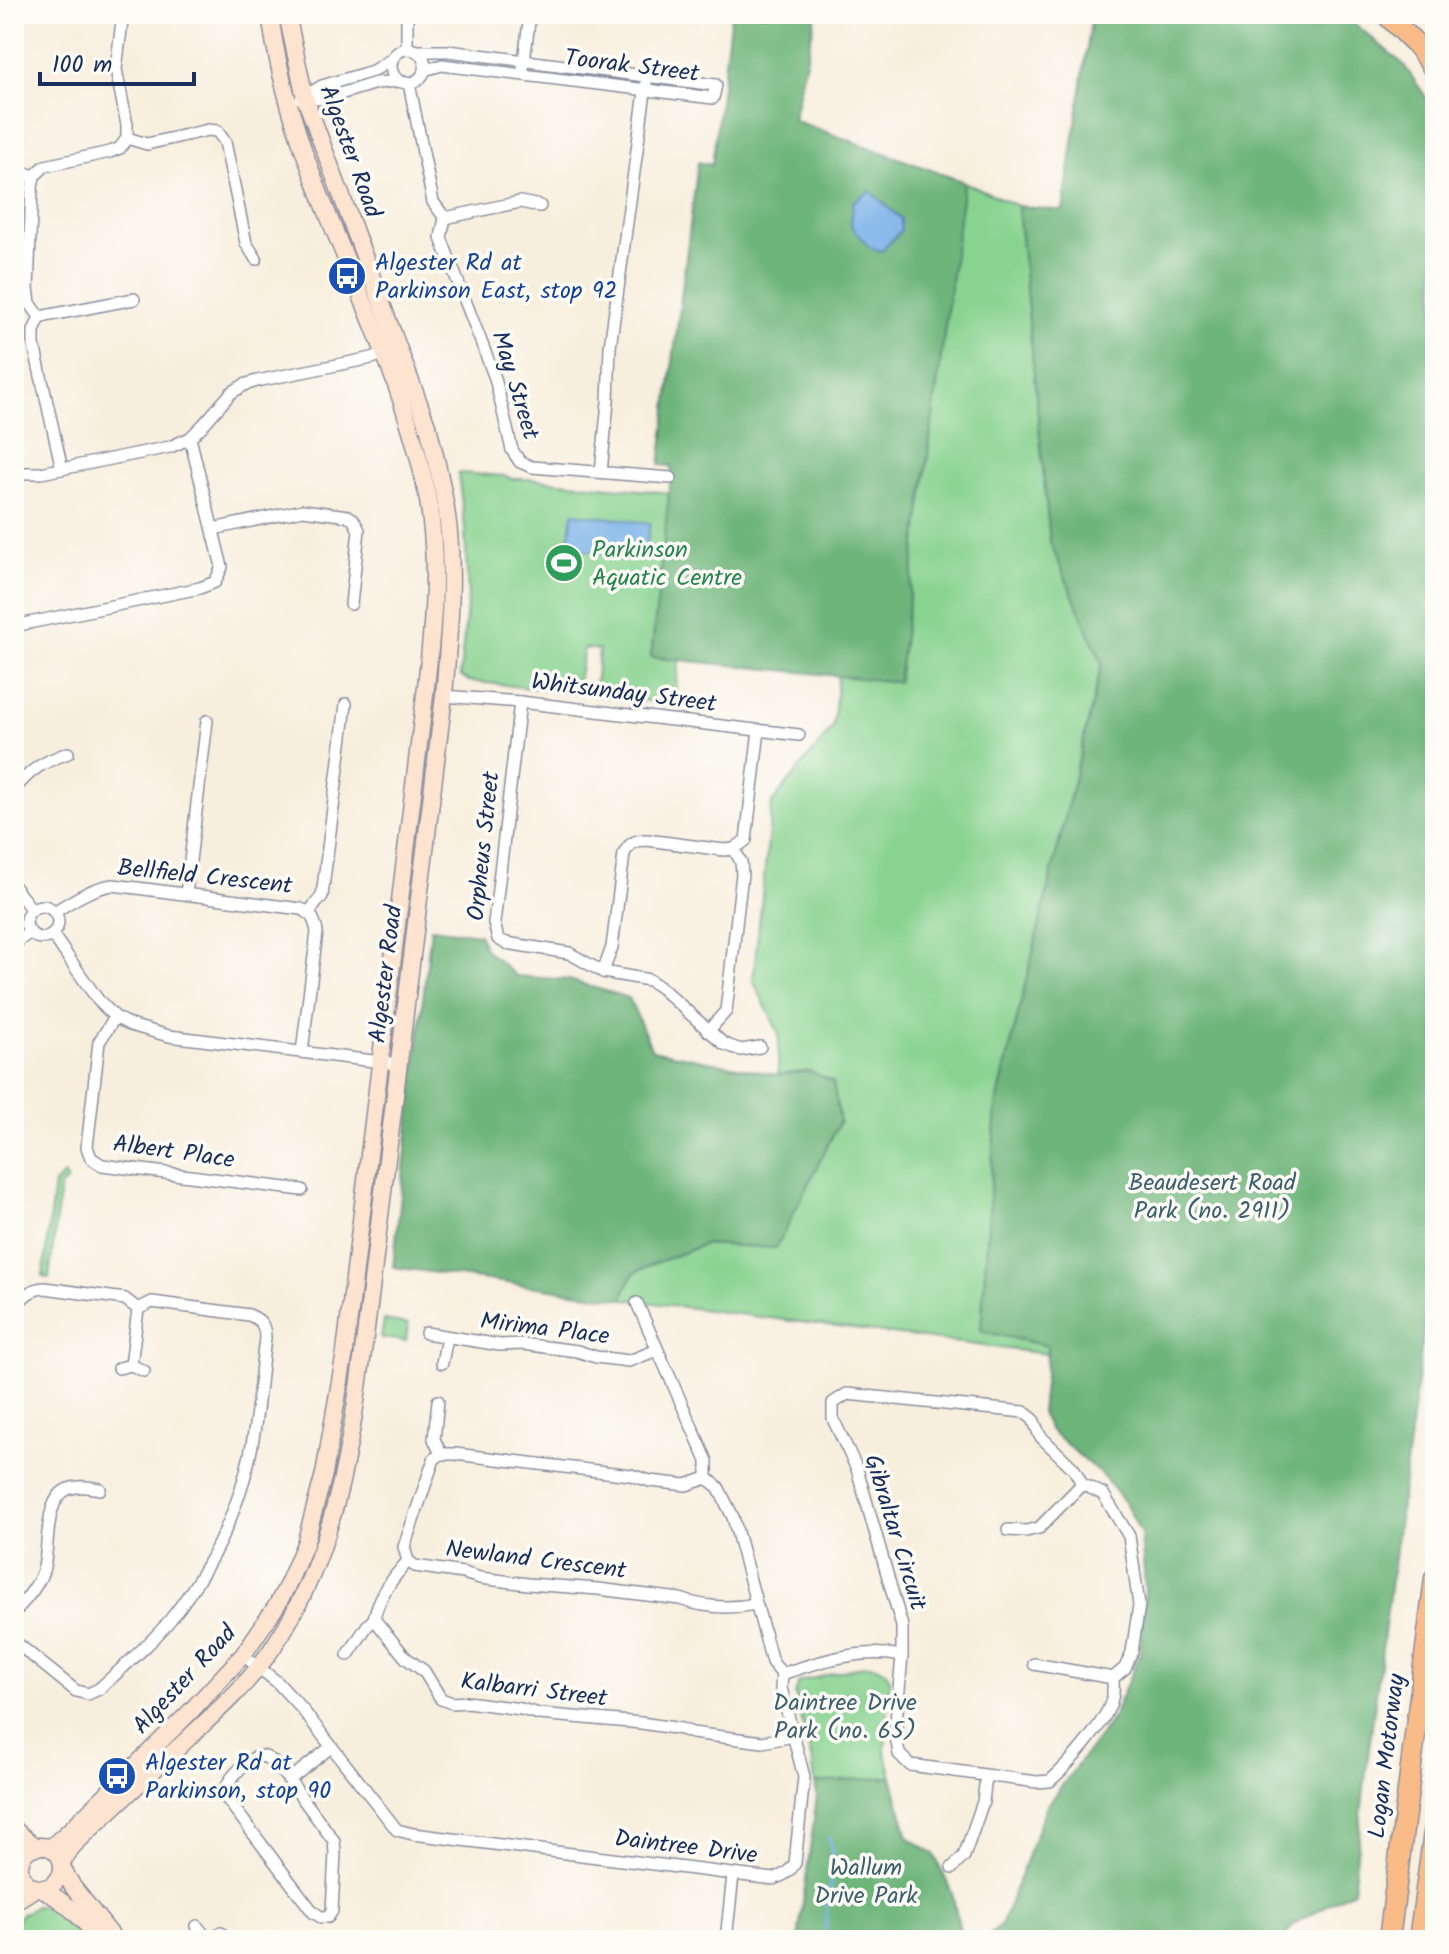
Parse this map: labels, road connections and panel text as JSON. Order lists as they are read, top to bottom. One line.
{"streets":{"highway":["Logan Motorway"],"main road":["Algester Road"],"street":["Toorak Street","May Street","Whitsunday Street","Orpheus Street","Bellfield Crescent","Albert Place","Mirima Place","Gibraltar Circuit","Newland Crescent","Kalbarri Street","Daintree Drive"]},"crossings":[["Toorak Street","May Street"],["Algester Road","Whitsunday Street"],["Algester Road","Daintree Drive"],["Whitsunday Street","Orpheus Street"],["Mirima Place","Daintree Drive"],["Newland Crescent","Daintree Drive"],["Kalbarri Street","Daintree Drive"]],"parks":["Beaudesert Road Park (no. 2911)","Daintree Drive Park (no. 65)","Wallum Drive Park"],"places":{"bus stop":["Algester Rd at Parkinson East, stop 92","Algester Rd at Parkinson, stop 90"],"sports":["Parkinson Aquatic Centre"]},"scale_bar":"100 m"}
